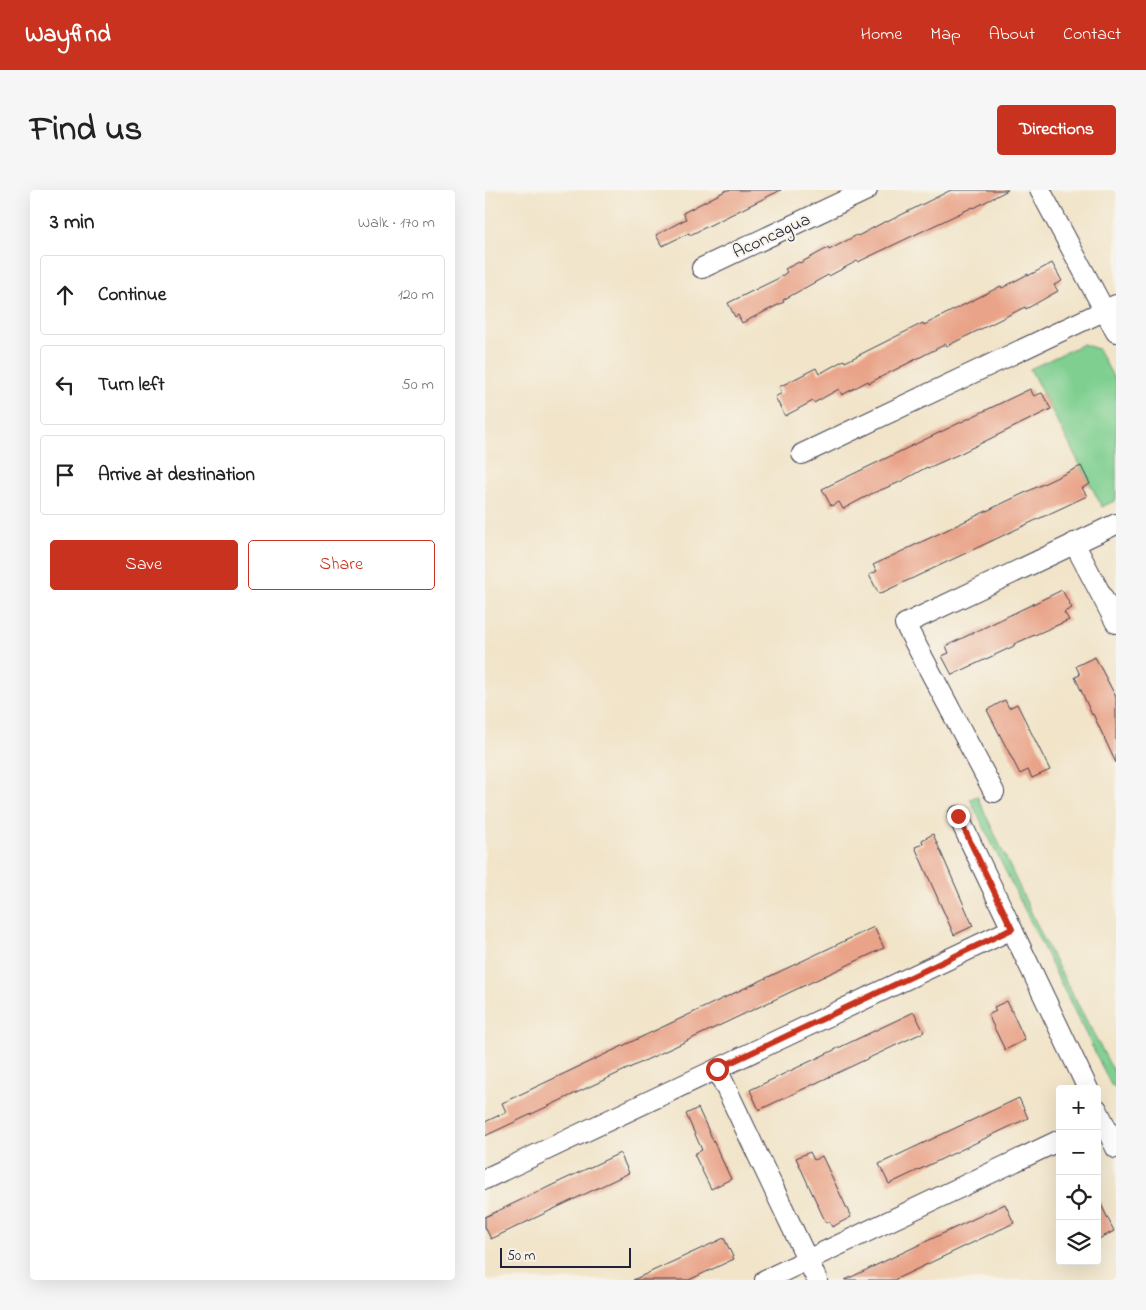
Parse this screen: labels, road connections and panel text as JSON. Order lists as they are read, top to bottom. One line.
{"streets":{"street":["Aconcagua"]},"scale_bar":"50 m","page":{"header":"Wayfind","nav":["Home","Map","About","Contact"],"title":"Find us","buttons":["Directions",["Save","Share"]],"heading":["3 min","Walk · 170 m"],"list":[["Continue","120 m"],["Turn left","50 m"],"Arrive at destination"],"map_buttons":["+","−"],"scale":"50 m"}}
